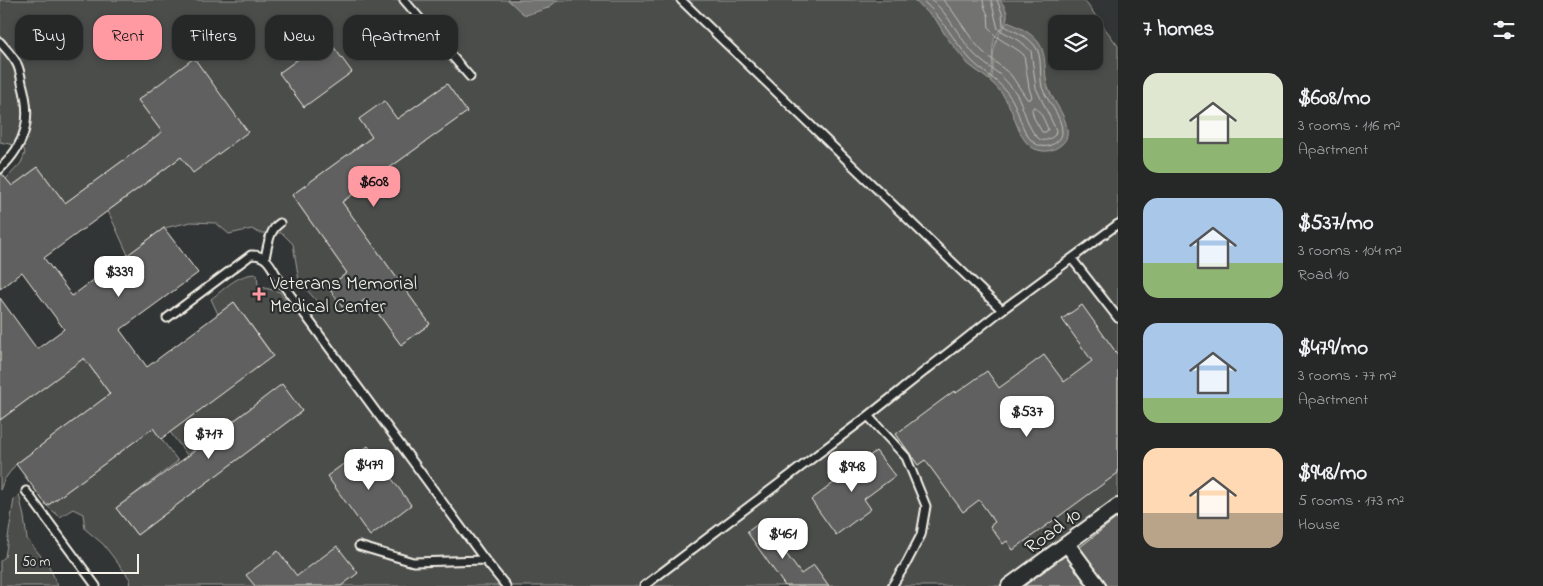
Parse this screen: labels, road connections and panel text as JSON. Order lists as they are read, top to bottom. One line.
{"streets":{"street":["Road 10"]},"places":{"health":["Veterans Memorial Medical Center"]},"scale_bar":"50 m","page":{"heading":"7 homes","chip":["Buy","Rent","Filters","New","Apartment"],"list":[{"name":"$608/mo","note":"3 rooms · 116 m² · Apartment"},{"name":"$537/mo","note":"3 rooms · 104 m² · Road 10"},{"name":"$479/mo","note":"3 rooms · 77 m² · Apartment"},{"name":"$948/mo","note":"5 rooms · 173 m² · House"}],"price":["$608","$339","$537","$717","$479","$948","$461"],"scale":"50 m"}}
